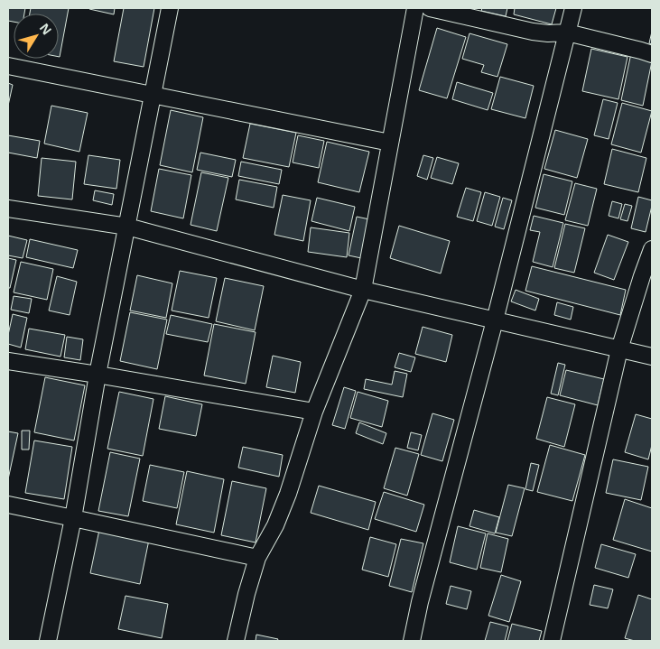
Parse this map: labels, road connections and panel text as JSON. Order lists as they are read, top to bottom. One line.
{"north":"top right"}
